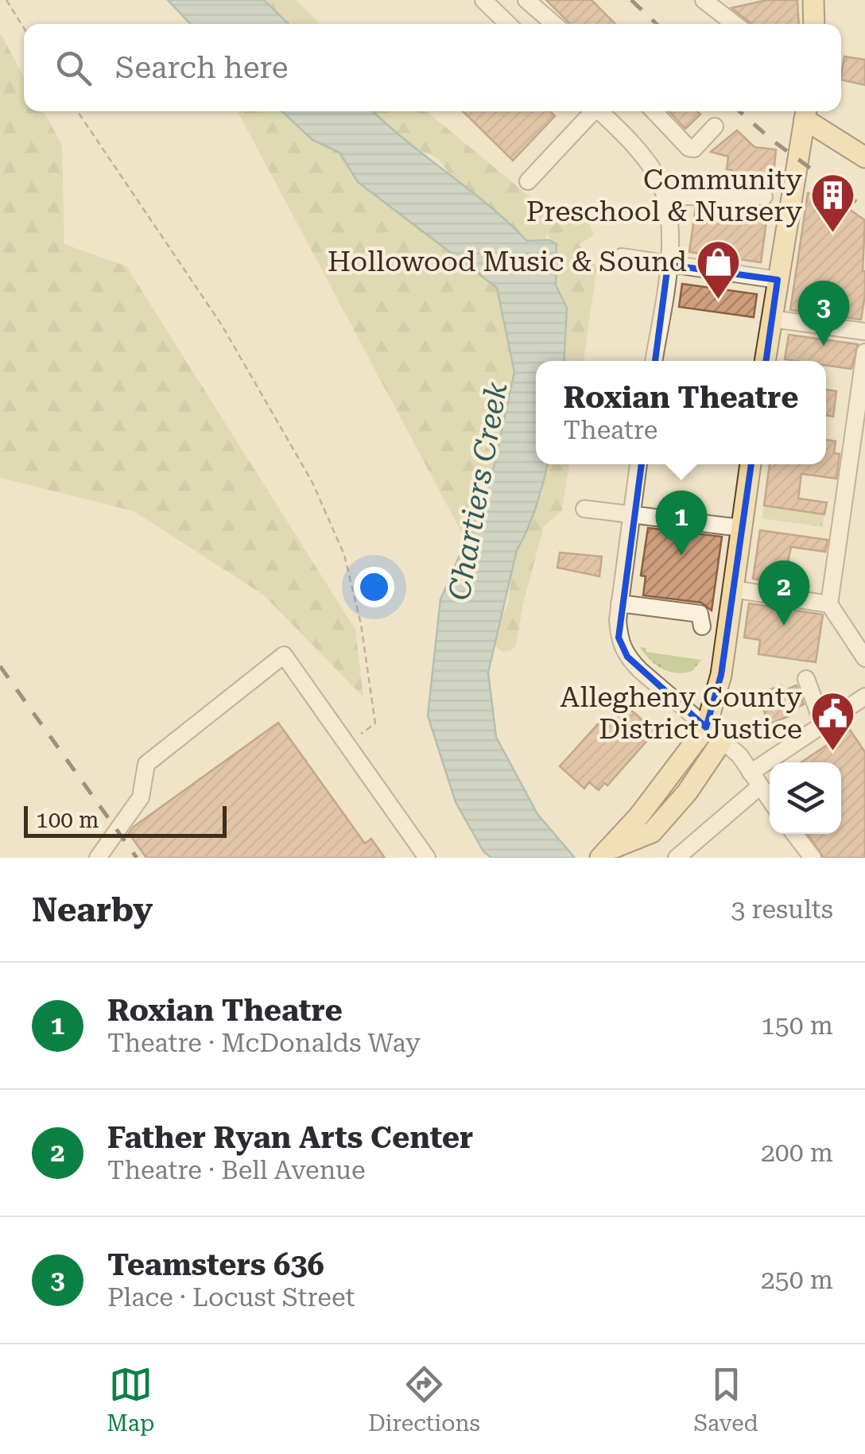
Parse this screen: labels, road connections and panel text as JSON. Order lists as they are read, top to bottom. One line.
{"water":["Chartiers Creek"],"places":{"building":["Community Preschool & Nursery"],"shop":["Hollowood Music & Sound"],"public building":["Allegheny County District Justice"]},"scale_bar":"100 m","page":{"search":"Search here","pins":["3","1","2"],"popup":["Roxian Theatre","Theatre"],"scale":"100 m","heading":["Nearby","3 results"],"list":[{"mark":"1","name":"Roxian Theatre","note":"Theatre · McDonalds Way","value":"150 m"},{"mark":"2","name":"Father Ryan Arts Center","note":"Theatre · Bell Avenue","value":"200 m"},{"mark":"3","name":"Teamsters 636","note":"Place · Locust Street","value":"250 m"}],"nav":["Map","Directions","Saved"]}}
